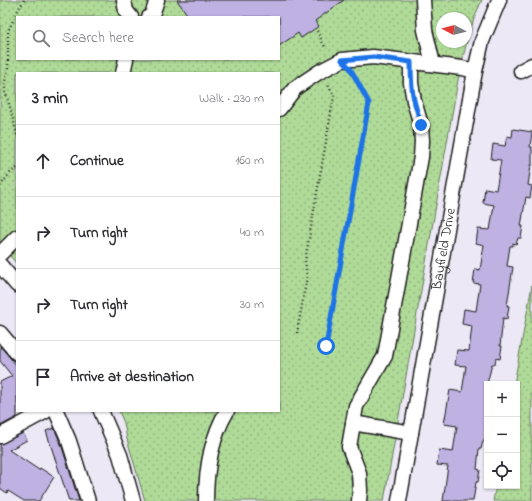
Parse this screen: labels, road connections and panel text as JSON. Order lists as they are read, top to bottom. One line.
{"streets":{"street":["Bayfield Drive"]},"north":"left","page":{"search":"Search here","heading":["3 min","Walk · 230 m"],"list":[["Continue","160 m"],["Turn right","40 m"],["Turn right","30 m"],"Arrive at destination"],"map_buttons":["+","−"]}}
